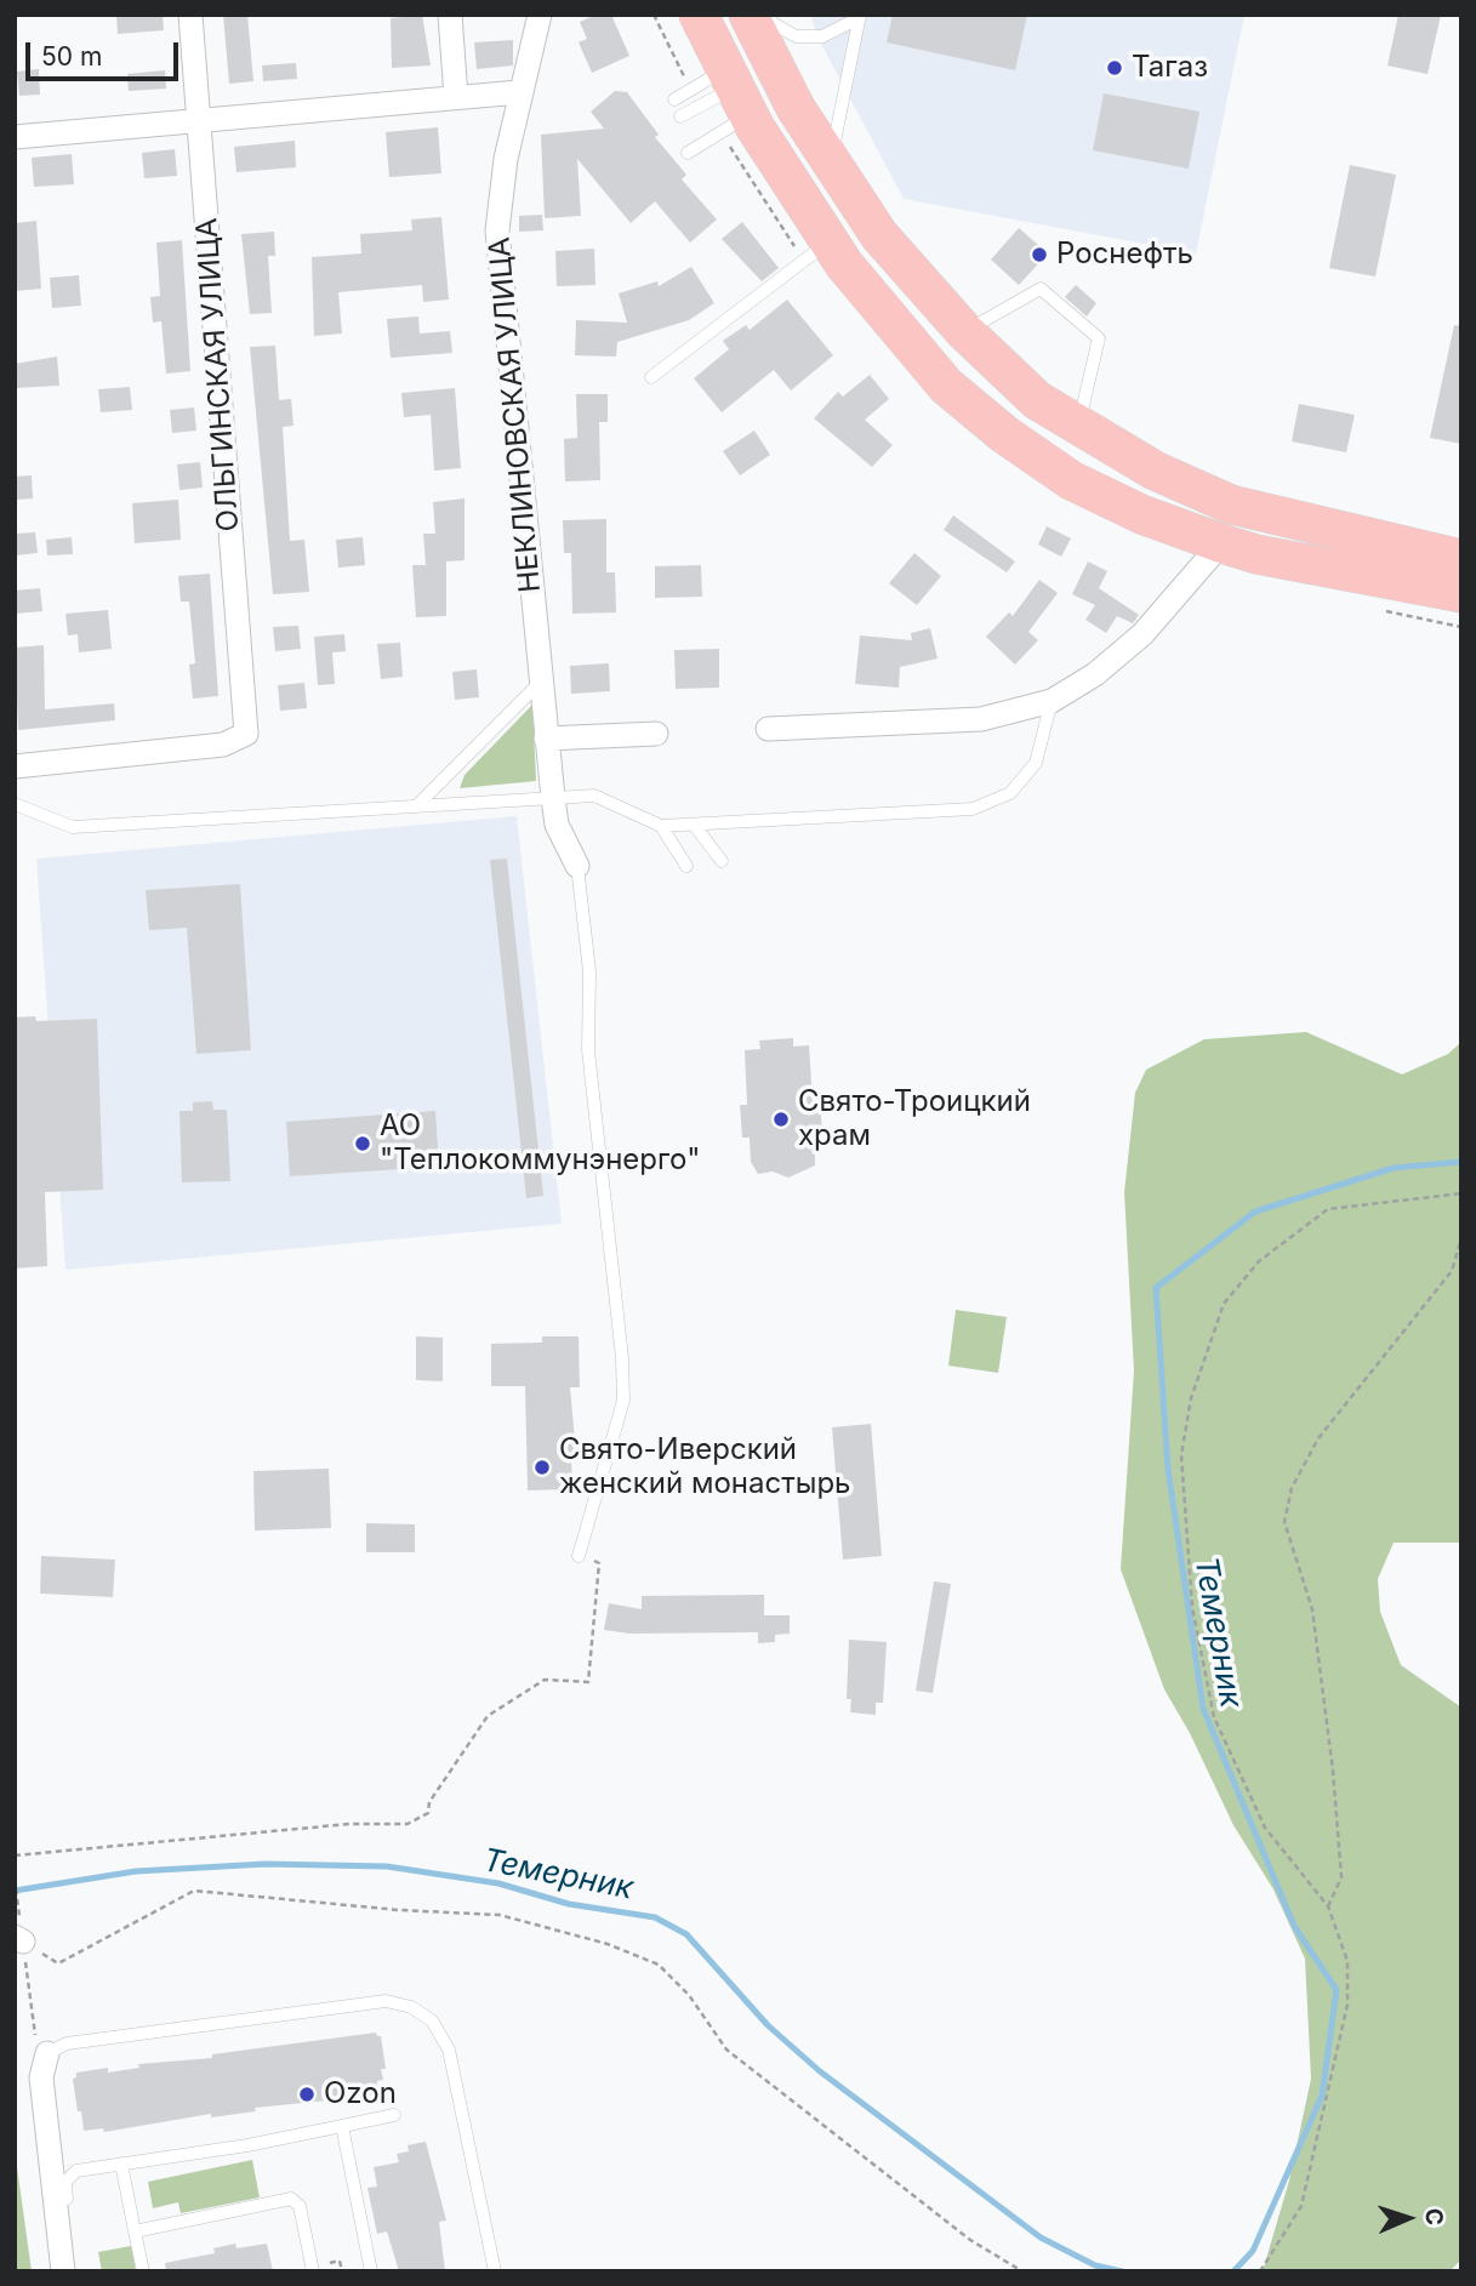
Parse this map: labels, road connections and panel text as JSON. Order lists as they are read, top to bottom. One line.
{"streets":{"street":["ОЛЬГИНСКАЯ УЛИЦА","НЕКЛИНОВСКАЯ УЛИЦА"]},"water":["Темерник"],"places":["Тагаз","Роснефть","Свято-Троицкий храм","АО \"Теплокоммунэнерго\"","Свято-Иверский женский монастырь","Ozon"],"scale_bar":"50 m","north":"right"}
